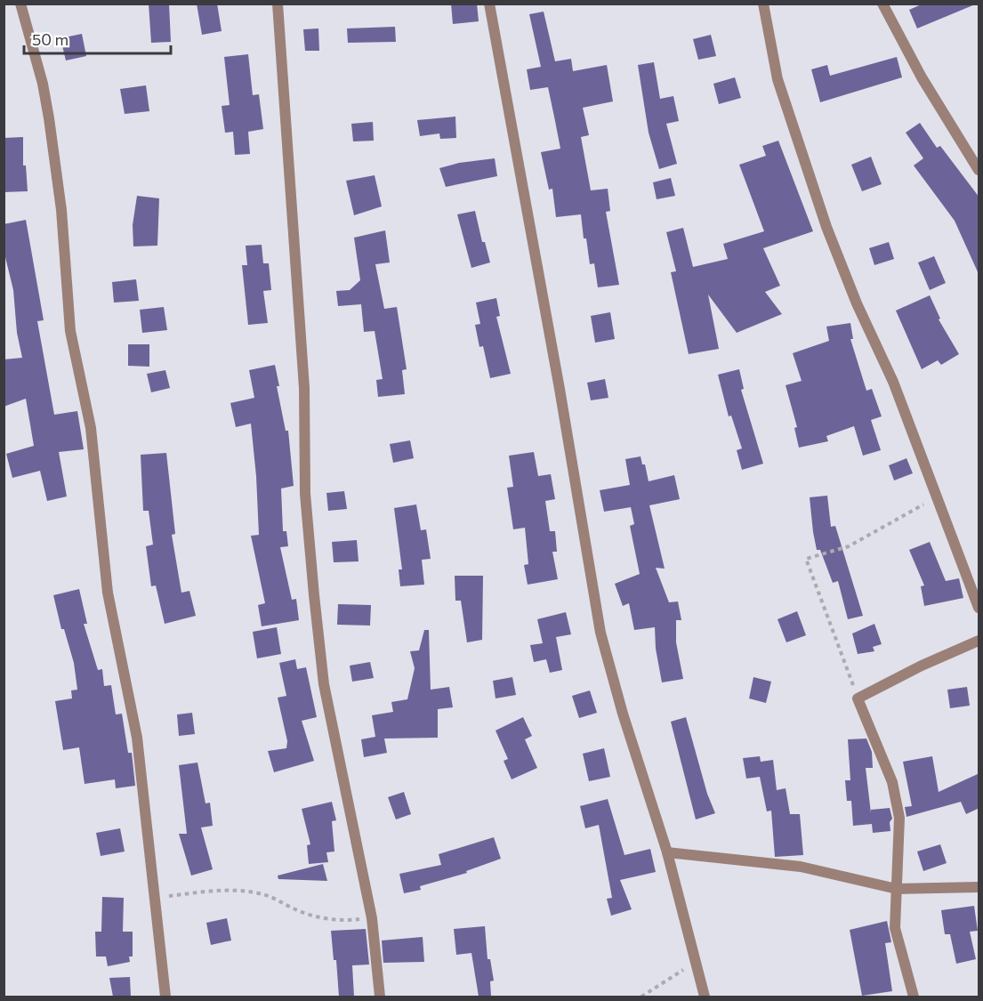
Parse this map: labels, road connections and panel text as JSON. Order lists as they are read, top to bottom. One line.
{"scale_bar":"50 m"}
